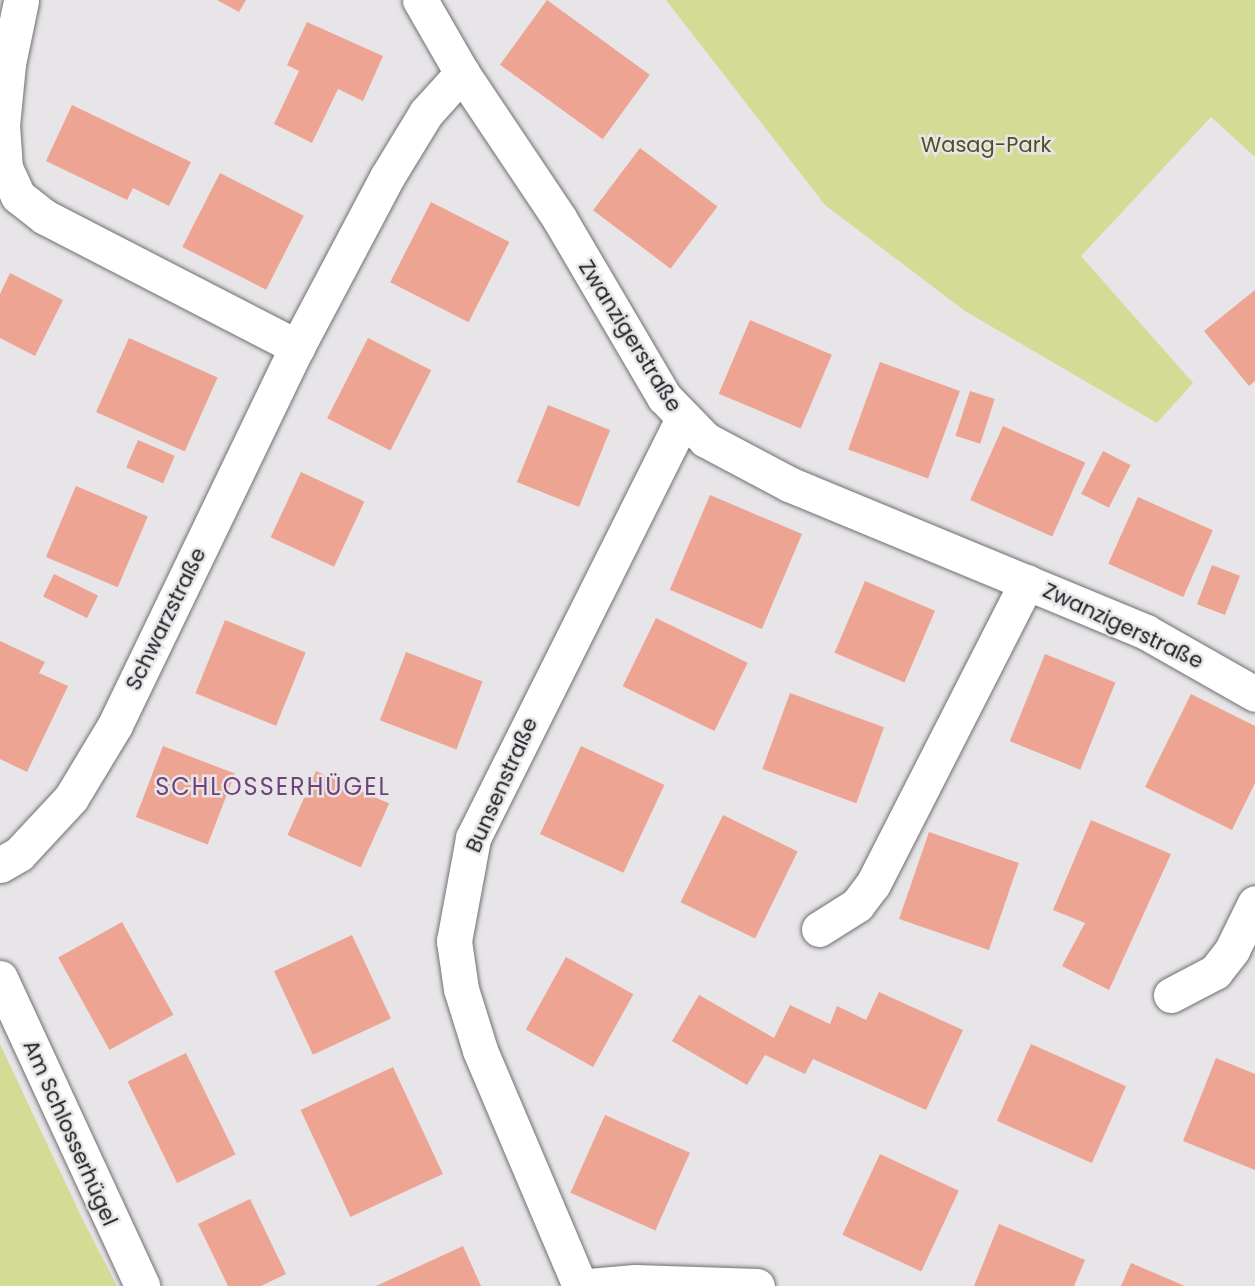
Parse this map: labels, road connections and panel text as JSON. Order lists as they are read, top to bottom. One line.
{"streets":{"street":["Zwanzigerstraße","Schwarzstraße","Bunsenstraße","Am Schlosserhügel"]},"crossings":[["Zwanzigerstraße","Schwarzstraße"],["Zwanzigerstraße","Bunsenstraße"]],"districts":["SCHLOSSERHÜGEL"],"parks":["Wasag-Park"]}
